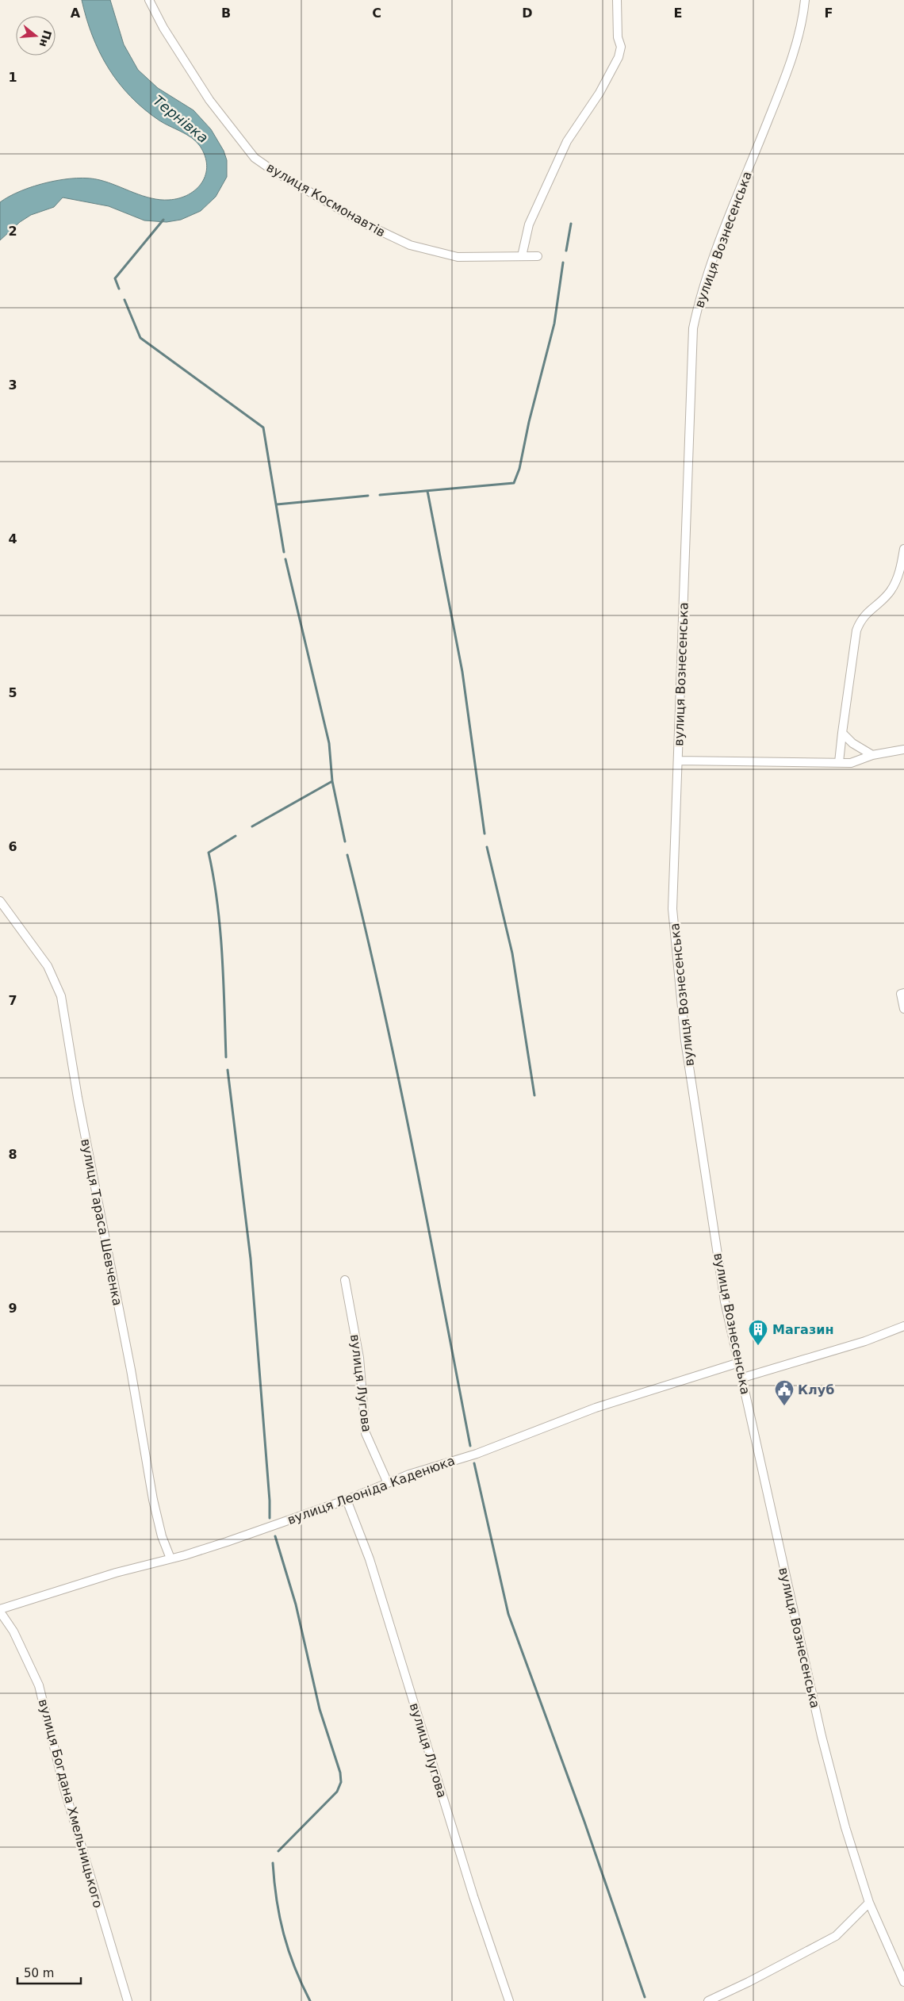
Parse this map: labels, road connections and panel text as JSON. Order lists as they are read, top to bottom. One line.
{"streets":{"street":["вулиця Космонавтів","вулиця Вознесенська","вулиця Тараса Шевченка","вулиця Лугова","вулиця Леоніда Каденюка","вулиця Богдана Хмельницького"]},"crossings":[["вулиця Вознесенська","вулиця Леоніда Каденюка"],["вулиця Тараса Шевченка","вулиця Леоніда Каденюка"],["вулиця Лугова","вулиця Леоніда Каденюка"],["вулиця Леоніда Каденюка","вулиця Богдана Хмельницького"]],"water":["Тернівка"],"places":{"building":["Магазин"],"public building":["Клуб"]},"scale_bar":"50 m","north":"right","grid":{"columns":["A","B","C","D","E","F"],"rows":["1","2","3","4","5","6","7","8","9"]}}
